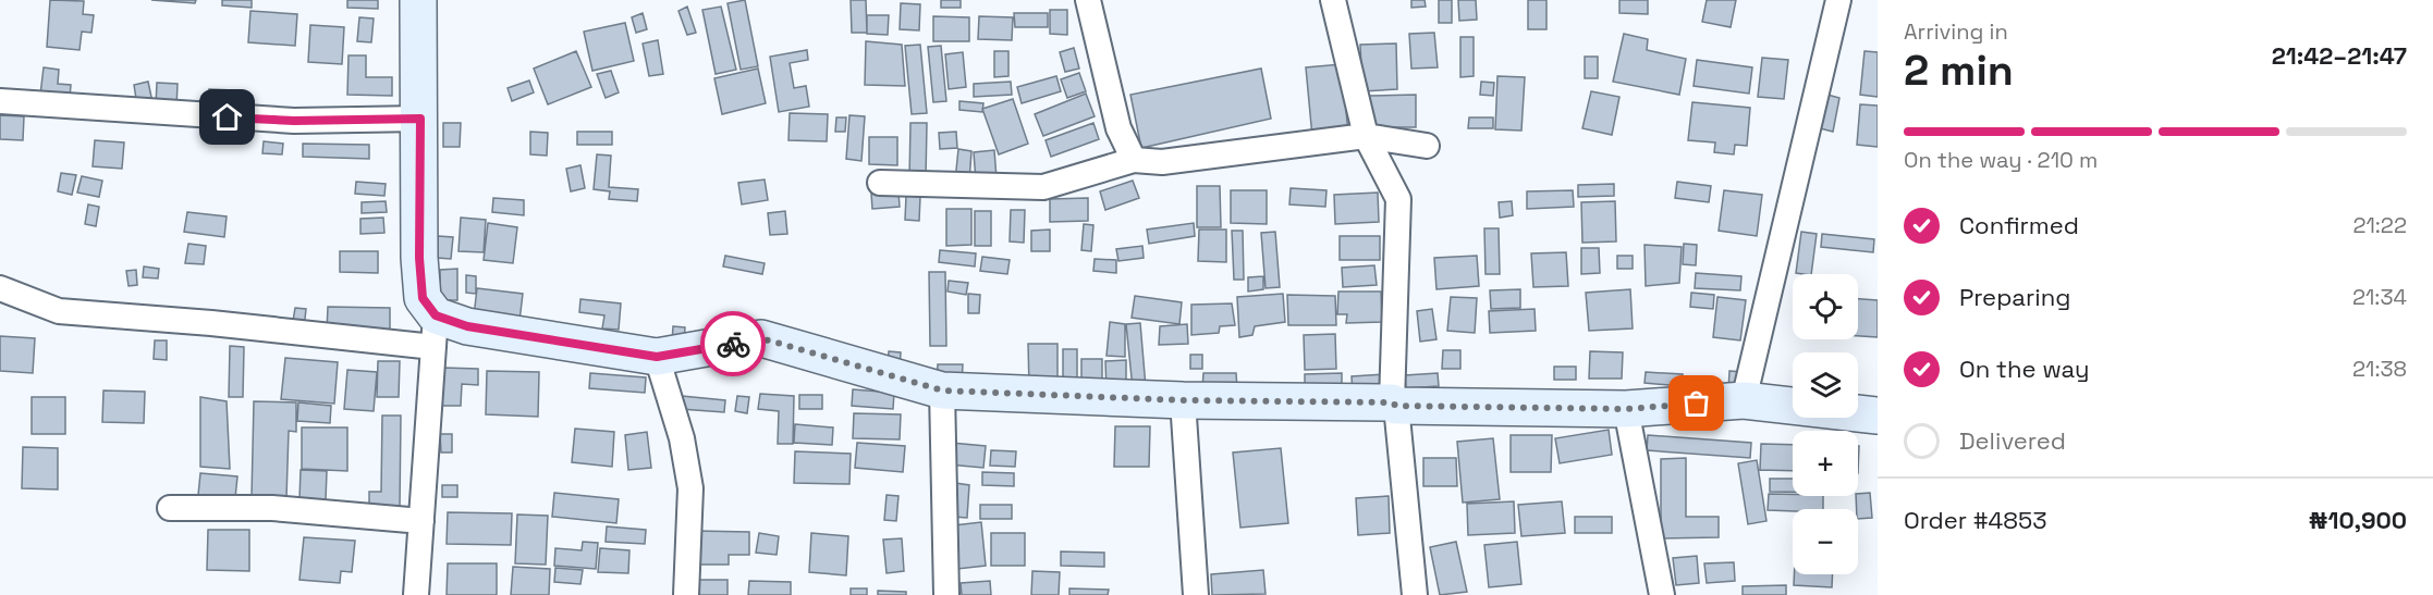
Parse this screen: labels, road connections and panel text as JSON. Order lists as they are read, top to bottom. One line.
{"page":{"heading":["2 min","Arriving in","21:42–21:47"],"panel":["Order #4853","₦10,900"],"bar":"On the way · 210 m","list":[["Confirmed","21:22"],["Preparing","21:34"],["On the way","21:38"],"Delivered"],"map_buttons":["+","−"]}}
